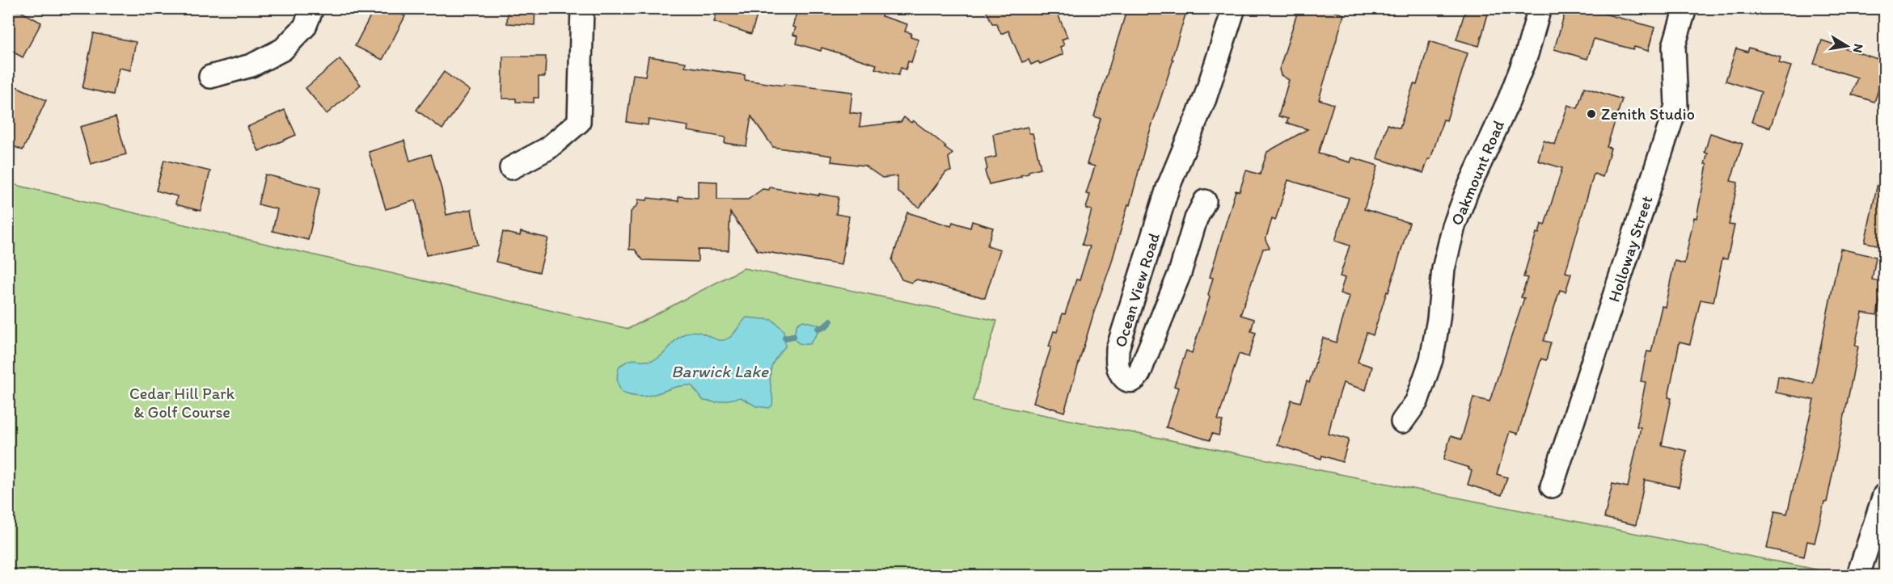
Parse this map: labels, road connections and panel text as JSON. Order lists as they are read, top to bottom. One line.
{"streets":{"street":["Oakmount Road","Holloway Street","Ocean View Road"]},"water":["Barwick Lake"],"parks":["Cedar Hill Park & Golf Course"],"places":["Zenith Studio"],"north":"right"}
